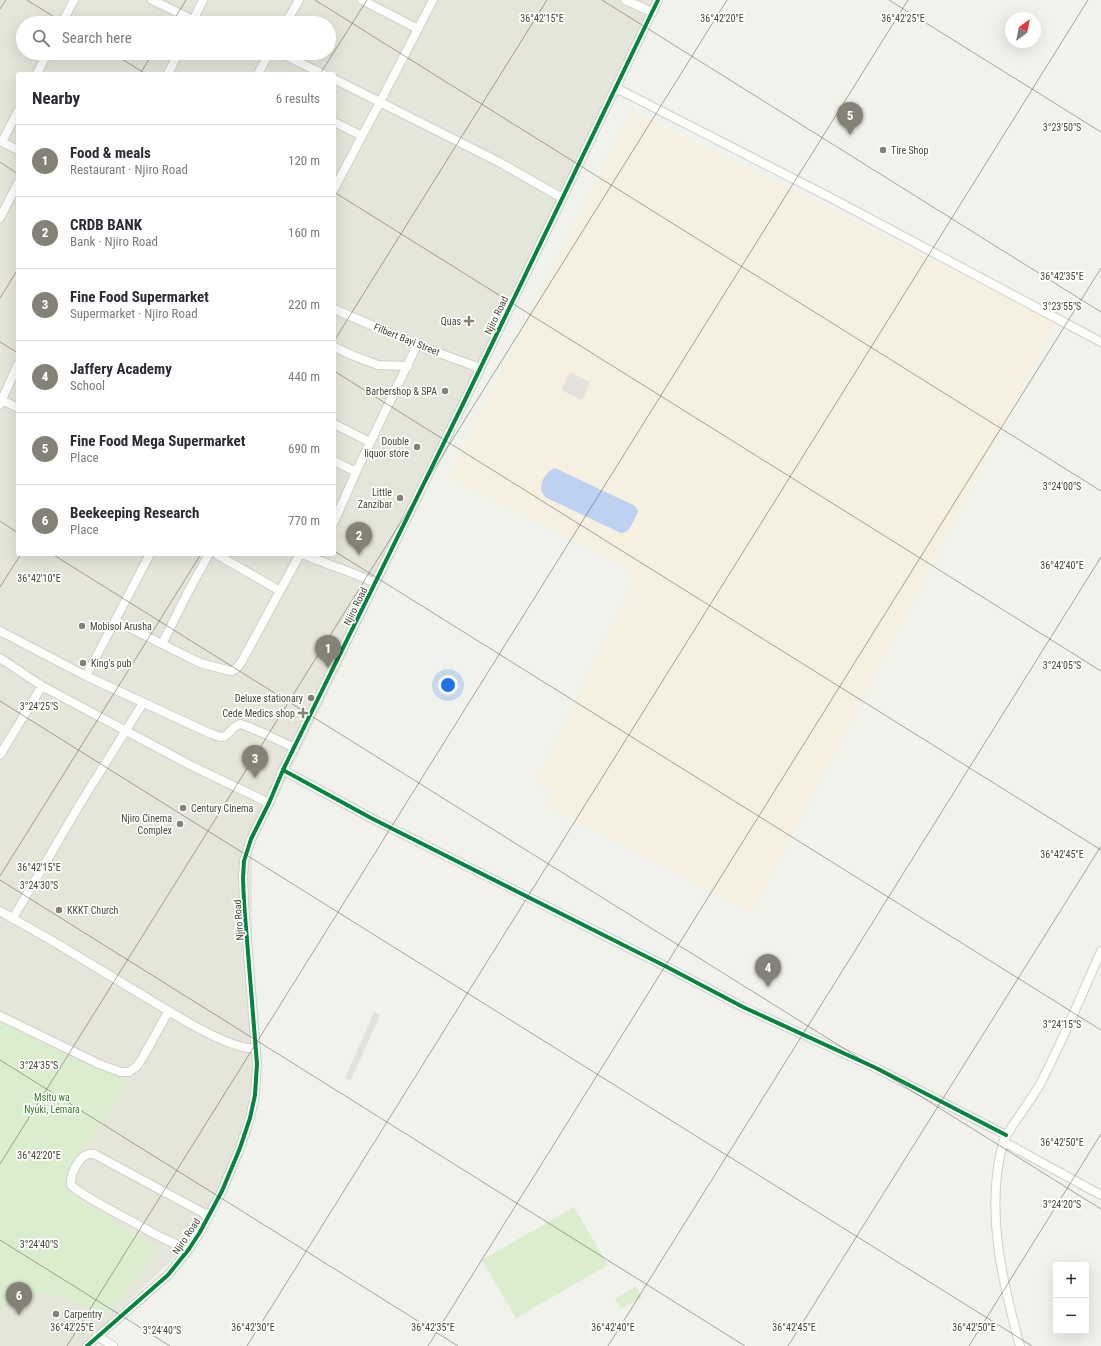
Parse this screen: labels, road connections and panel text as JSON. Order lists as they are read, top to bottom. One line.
{"streets":{"street":["Njiro Road","Filbert Bayi Street"]},"crossings":[["Njiro Road","Filbert Bayi Street"]],"parks":["Msitu wa Nyuki, Lemara"],"places":{"other":["Tire Shop","Barbershop & SPA","Double liquor store","Little Zanzibar","Mobisol Arusha","King's pub","Deluxe stationary","Century Cinema","Njiro Cinema Complex","KKKT Church","Carpentry"],"health":["Quas","Cede Medics shop"]},"north":"top right","page":{"search":"Search here","heading":["Nearby","6 results"],"pins":["5","2","1","3","4","6"],"list":[{"mark":"1","name":"Food & meals","note":"Restaurant · Njiro Road","value":"120 m"},{"mark":"2","name":"CRDB BANK","note":"Bank · Njiro Road","value":"160 m"},{"mark":"3","name":"Fine Food Supermarket","note":"Supermarket · Njiro Road","value":"220 m"},{"mark":"4","name":"Jaffery Academy","note":"School","value":"440 m"},{"mark":"5","name":"Fine Food Mega Supermarket","note":"Place","value":"690 m"},{"mark":"6","name":"Beekeeping Research","note":"Place","value":"770 m"}],"map_buttons":["+","−"]},"coordinates":["36°42'15\"E","36°42'20\"E","36°42'25\"E","3°23'50\"S","36°42'35\"E","3°23'55\"S","3°24'00\"S","36°42'40\"E","36°42'10\"E","3°24'05\"S","3°24'25\"S","36°42'45\"E","3°24'30\"S","3°24'15\"S","3°24'35\"S","36°42'50\"E","3°24'20\"S","3°24'40\"S","36°42'30\"E"]}
